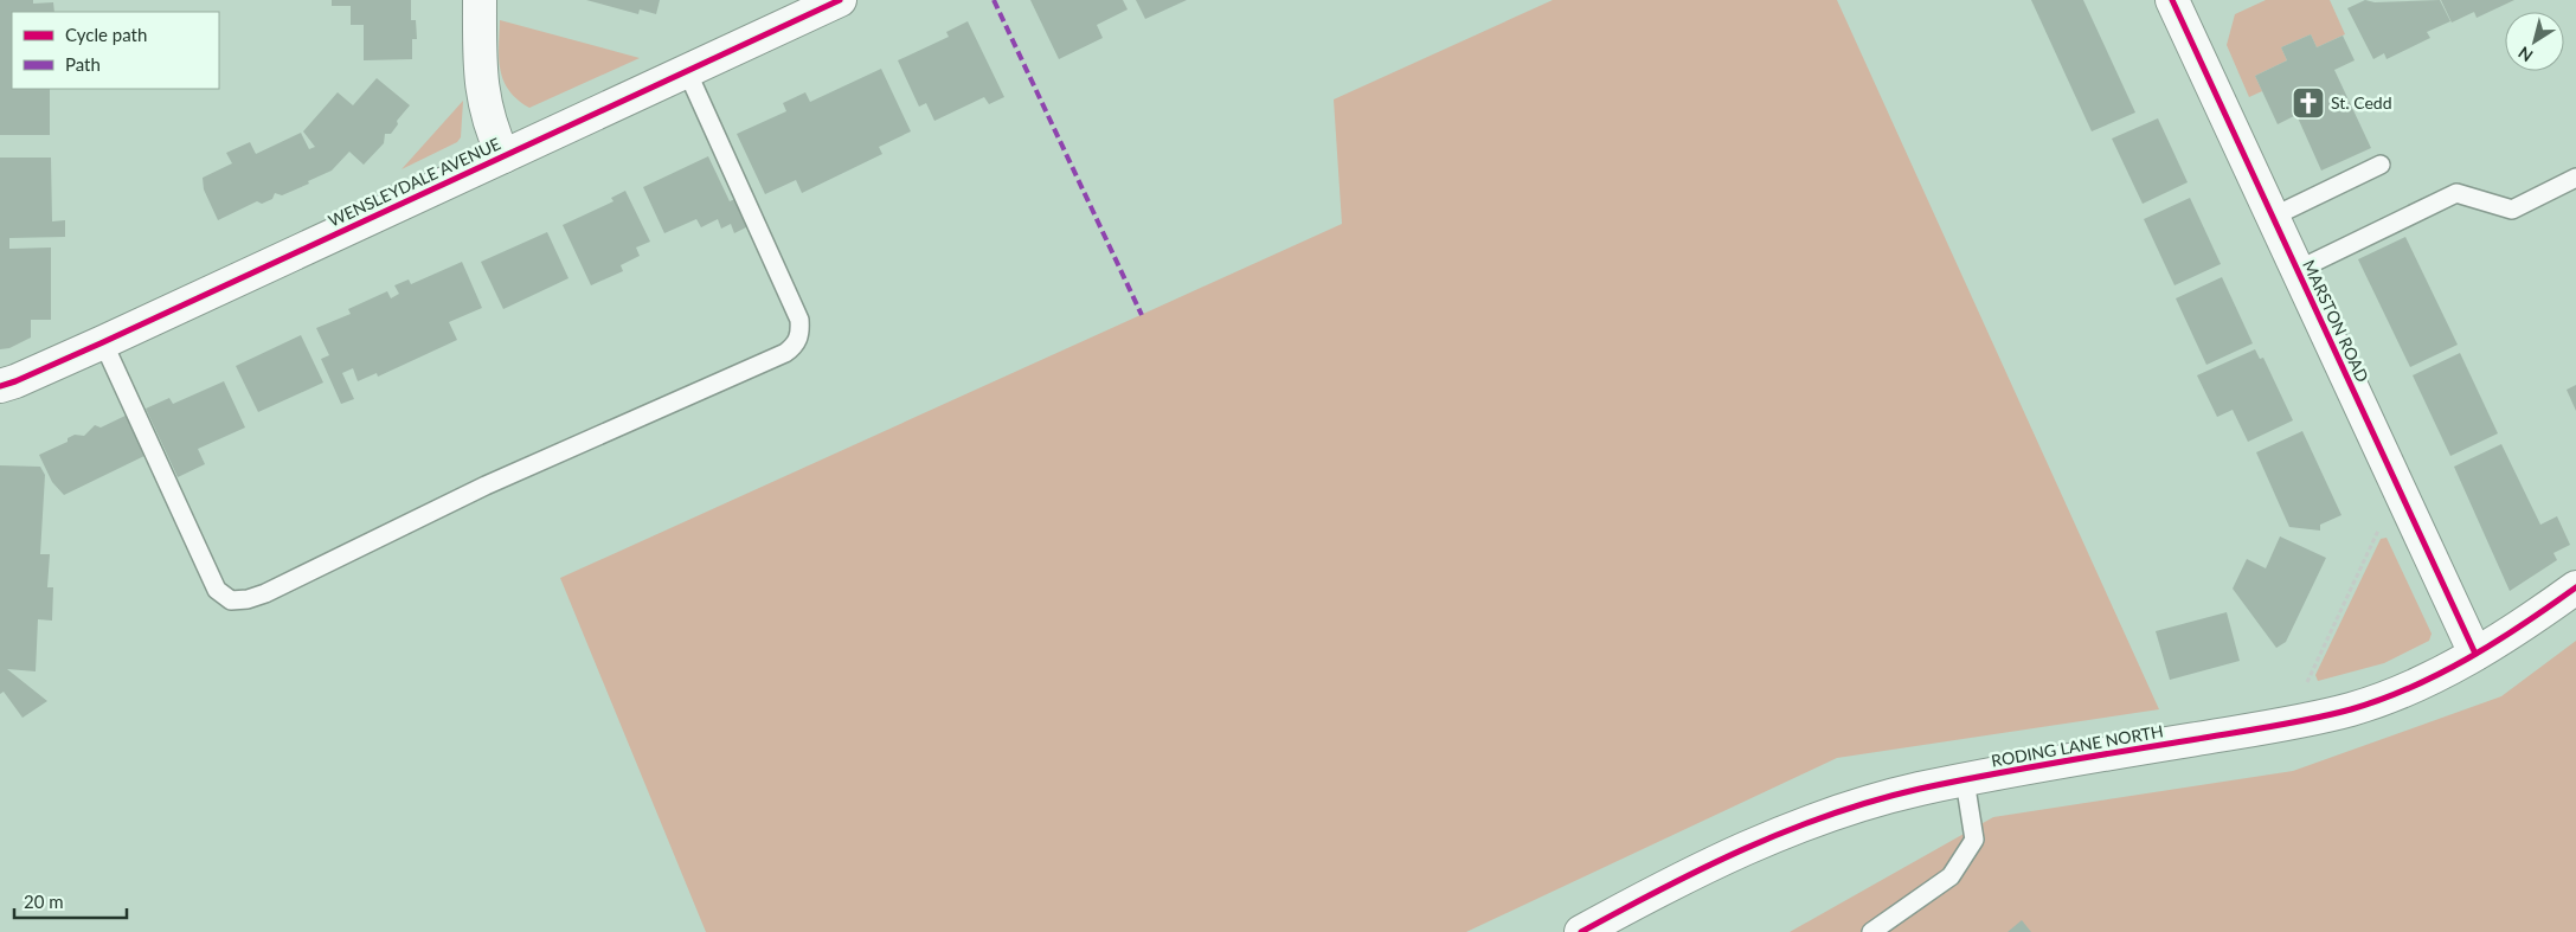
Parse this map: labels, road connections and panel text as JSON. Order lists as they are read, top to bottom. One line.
{"streets":{"street":["WENSLEYDALE AVENUE","MARSTON ROAD","RODING LANE NORTH"]},"crossings":[["MARSTON ROAD","RODING LANE NORTH"]],"places":{"church":["St. Cedd"]},"legend":["Cycle path","Path"],"scale_bar":"20 m","north":"bottom left"}
